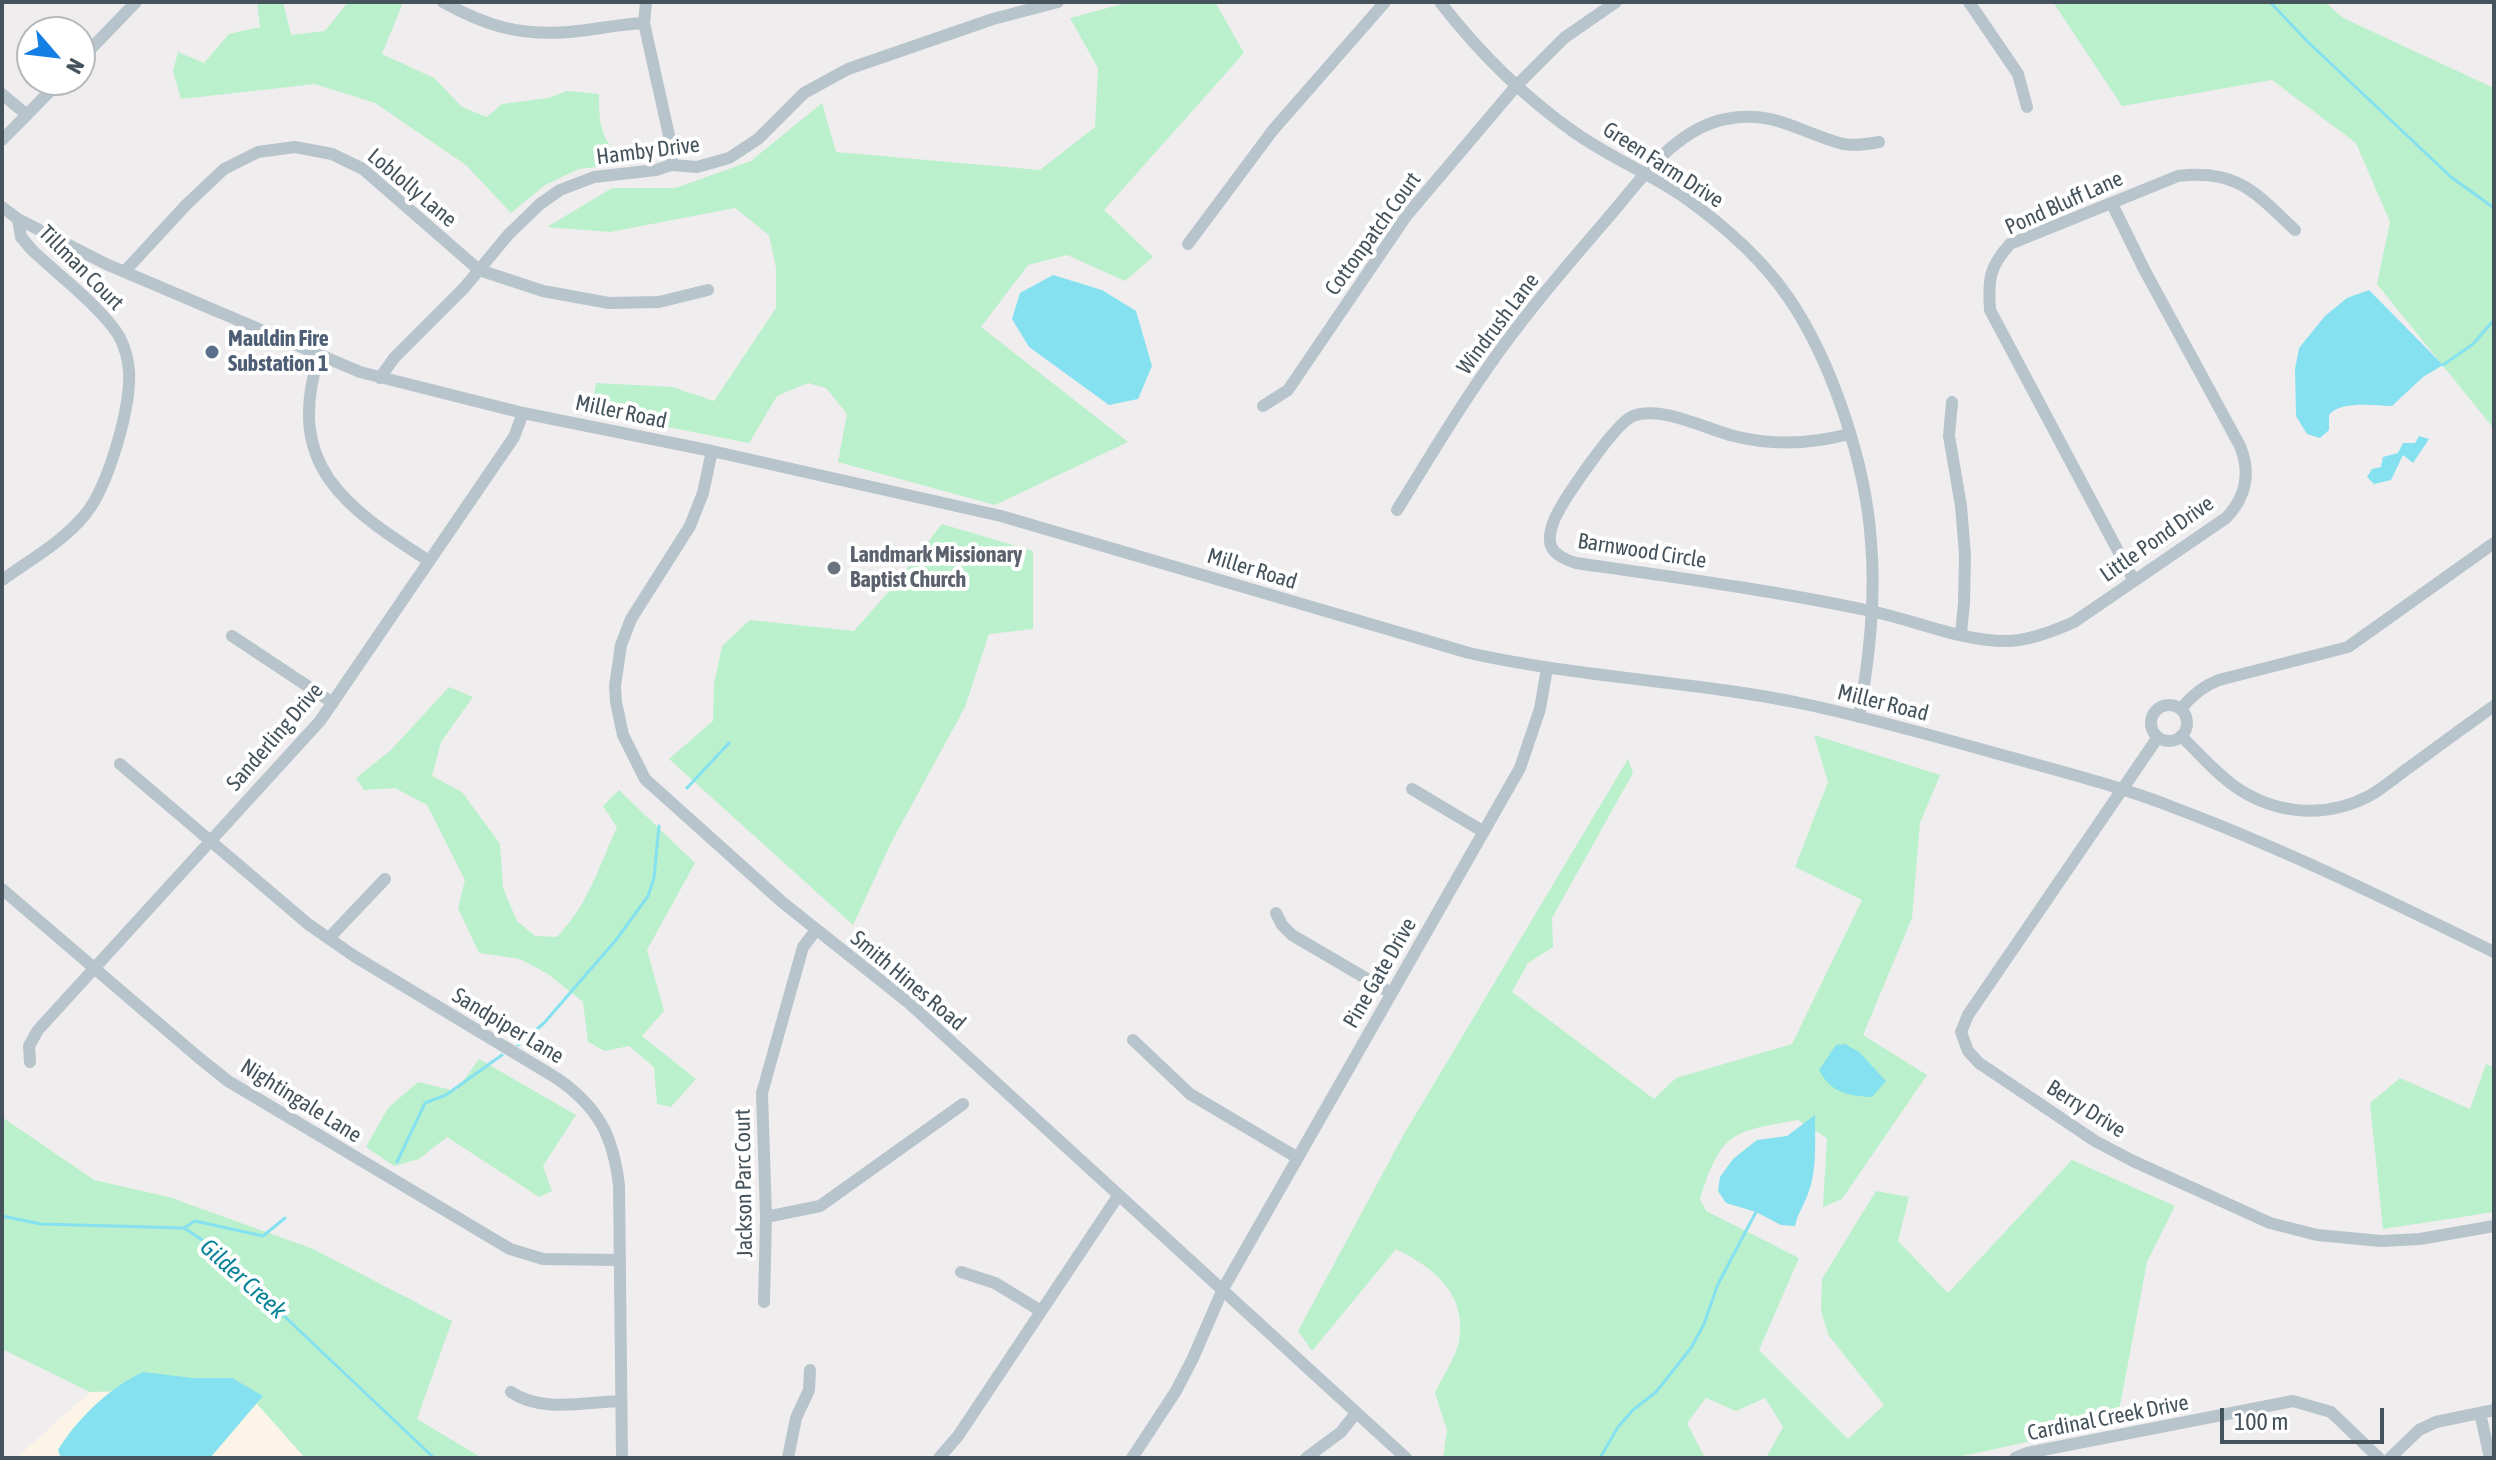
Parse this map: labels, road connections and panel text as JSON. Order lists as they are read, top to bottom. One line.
{"streets":{"street":["Hamby Drive","Green Farm Drive","Loblolly Lane","Pond Bluff Lane","Cottonpatch Court","Tillman Court","Windrush Lane","Miller Road","Little Pond Drive","Barnwood Circle","Sanderling Drive","Pine Gate Drive","Smith Hines Road","Sandpiper Lane","Nightingale Lane","Berry Drive","Jackson Parc Court","Cardinal Creek Drive"]},"crossings":[["Hamby Drive","Loblolly Lane"],["Hamby Drive","Miller Road"],["Green Farm Drive","Cottonpatch Court"],["Green Farm Drive","Windrush Lane"],["Green Farm Drive","Miller Road"],["Green Farm Drive","Little Pond Drive"],["Green Farm Drive","Barnwood Circle"],["Loblolly Lane","Miller Road"],["Pond Bluff Lane","Little Pond Drive"],["Tillman Court","Miller Road"],["Miller Road","Sanderling Drive"],["Miller Road","Pine Gate Drive"],["Miller Road","Smith Hines Road"],["Miller Road","Berry Drive"],["Little Pond Drive","Barnwood Circle"],["Sanderling Drive","Sandpiper Lane"],["Sanderling Drive","Nightingale Lane"],["Pine Gate Drive","Smith Hines Road"],["Smith Hines Road","Jackson Parc Court"],["Sandpiper Lane","Nightingale Lane"]],"water":["Gilder Creek"],"places":["Mauldin Fire Substation 1","Landmark Missionary Baptist Church"],"scale_bar":"100 m","north":"bottom right"}
